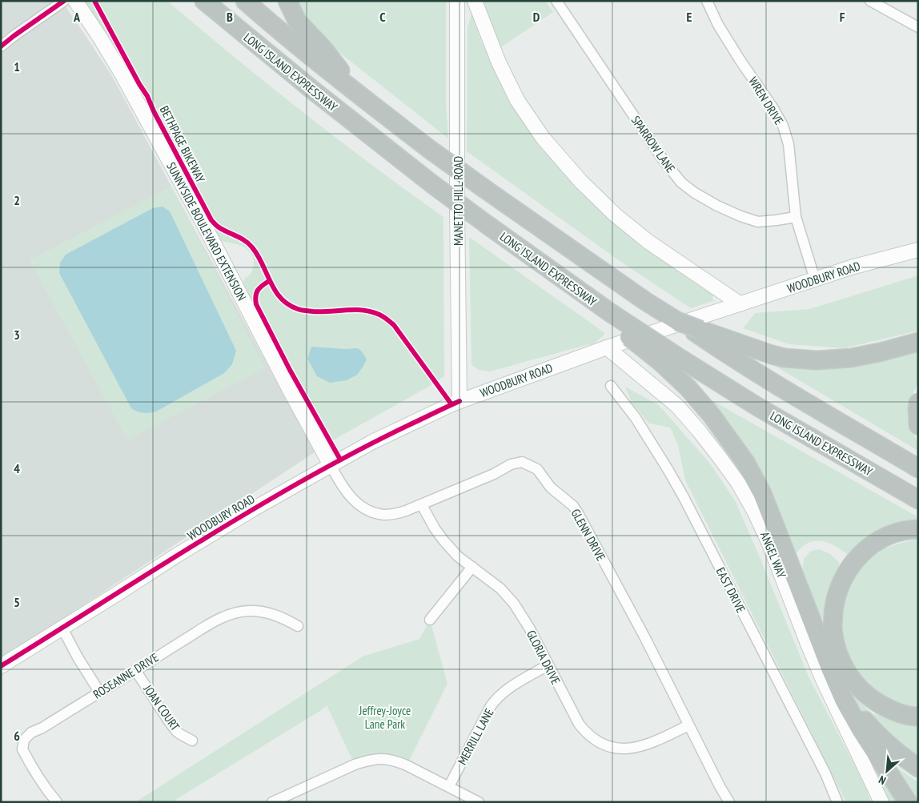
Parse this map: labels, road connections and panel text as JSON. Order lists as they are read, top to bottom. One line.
{"streets":{"highway":["LONG ISLAND EXPRESSWAY"],"main road":["MANETTO HILL ROAD","SUNNYSIDE BOULEVARD EXTENSION","WOODBURY ROAD","ANGEL WAY"],"street":["WREN DRIVE","SPARROW LANE","GLENN DRIVE","EAST DRIVE","GLORIA DRIVE","ROSEANNE DRIVE","JOAN COURT","MERRILL LANE"],"cycle path":["BETHPAGE BIKEWAY"]},"crossings":[["WREN DRIVE","SPARROW LANE"],["WREN DRIVE","WOODBURY ROAD"],["MANETTO HILL ROAD","WOODBURY ROAD"],["SUNNYSIDE BOULEVARD EXTENSION","WOODBURY ROAD"],["SUNNYSIDE BOULEVARD EXTENSION","GLENN DRIVE"],["WOODBURY ROAD","GLENN DRIVE"],["WOODBURY ROAD","ANGEL WAY"],["GLENN DRIVE","GLORIA DRIVE"],["GLORIA DRIVE","MERRILL LANE"],["ROSEANNE DRIVE","JOAN COURT"]],"parks":["Jeffrey-Joyce Lane Park"],"north":"bottom left","grid":{"columns":["A","B","C","D","E","F"],"rows":["1","2","3","4","5","6"]}}
